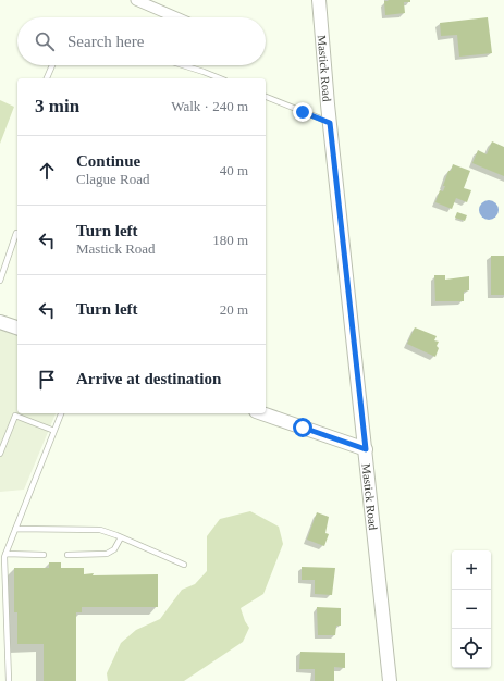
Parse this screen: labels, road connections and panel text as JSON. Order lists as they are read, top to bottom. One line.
{"streets":{"street":["Mastick Road"]},"page":{"search":"Search here","heading":["3 min","Walk · 240 m"],"list":[["Continue","Clague Road","40 m"],["Turn left","Mastick Road","180 m"],["Turn left","20 m"],"Arrive at destination"],"map_buttons":["+","−"]}}
